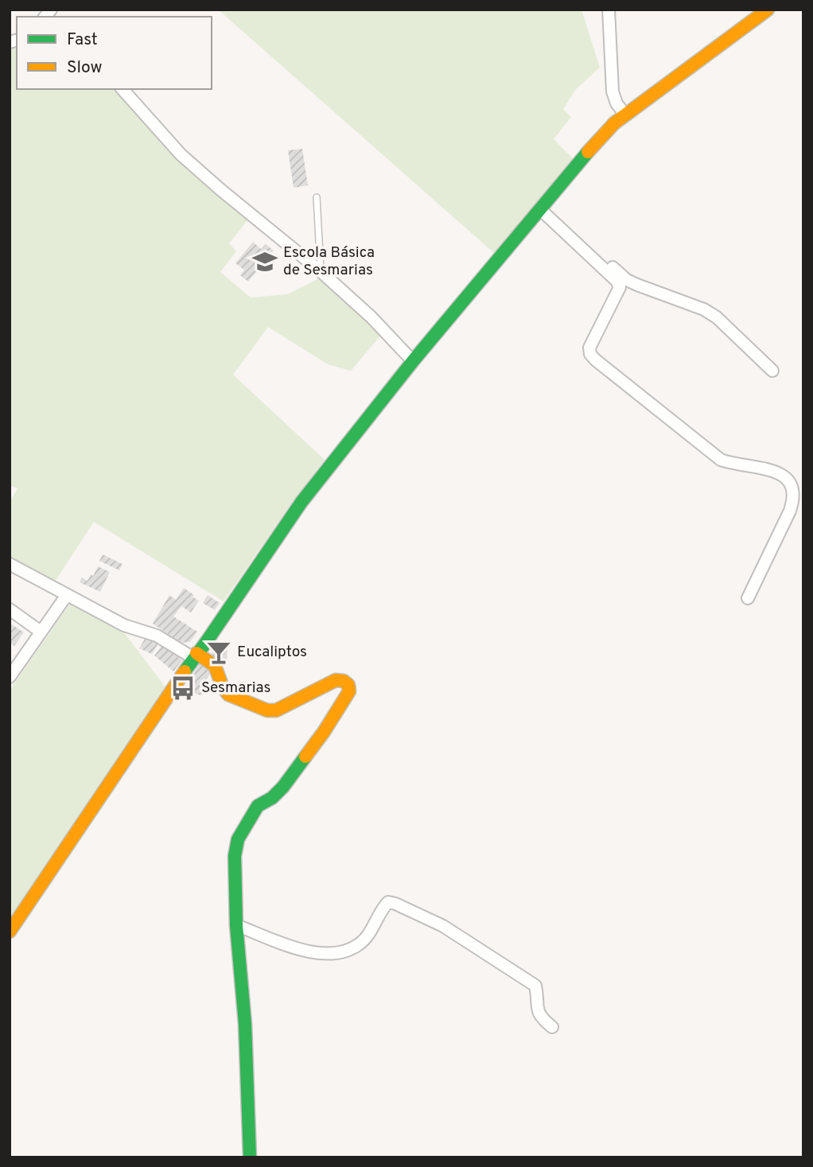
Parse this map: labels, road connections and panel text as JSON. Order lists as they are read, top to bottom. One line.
{"places":{"school or university":["Escola Básica de Sesmarias"],"bar":["Eucaliptos"],"bus stop":["Sesmarias"]},"legend":["Fast","Slow"]}
